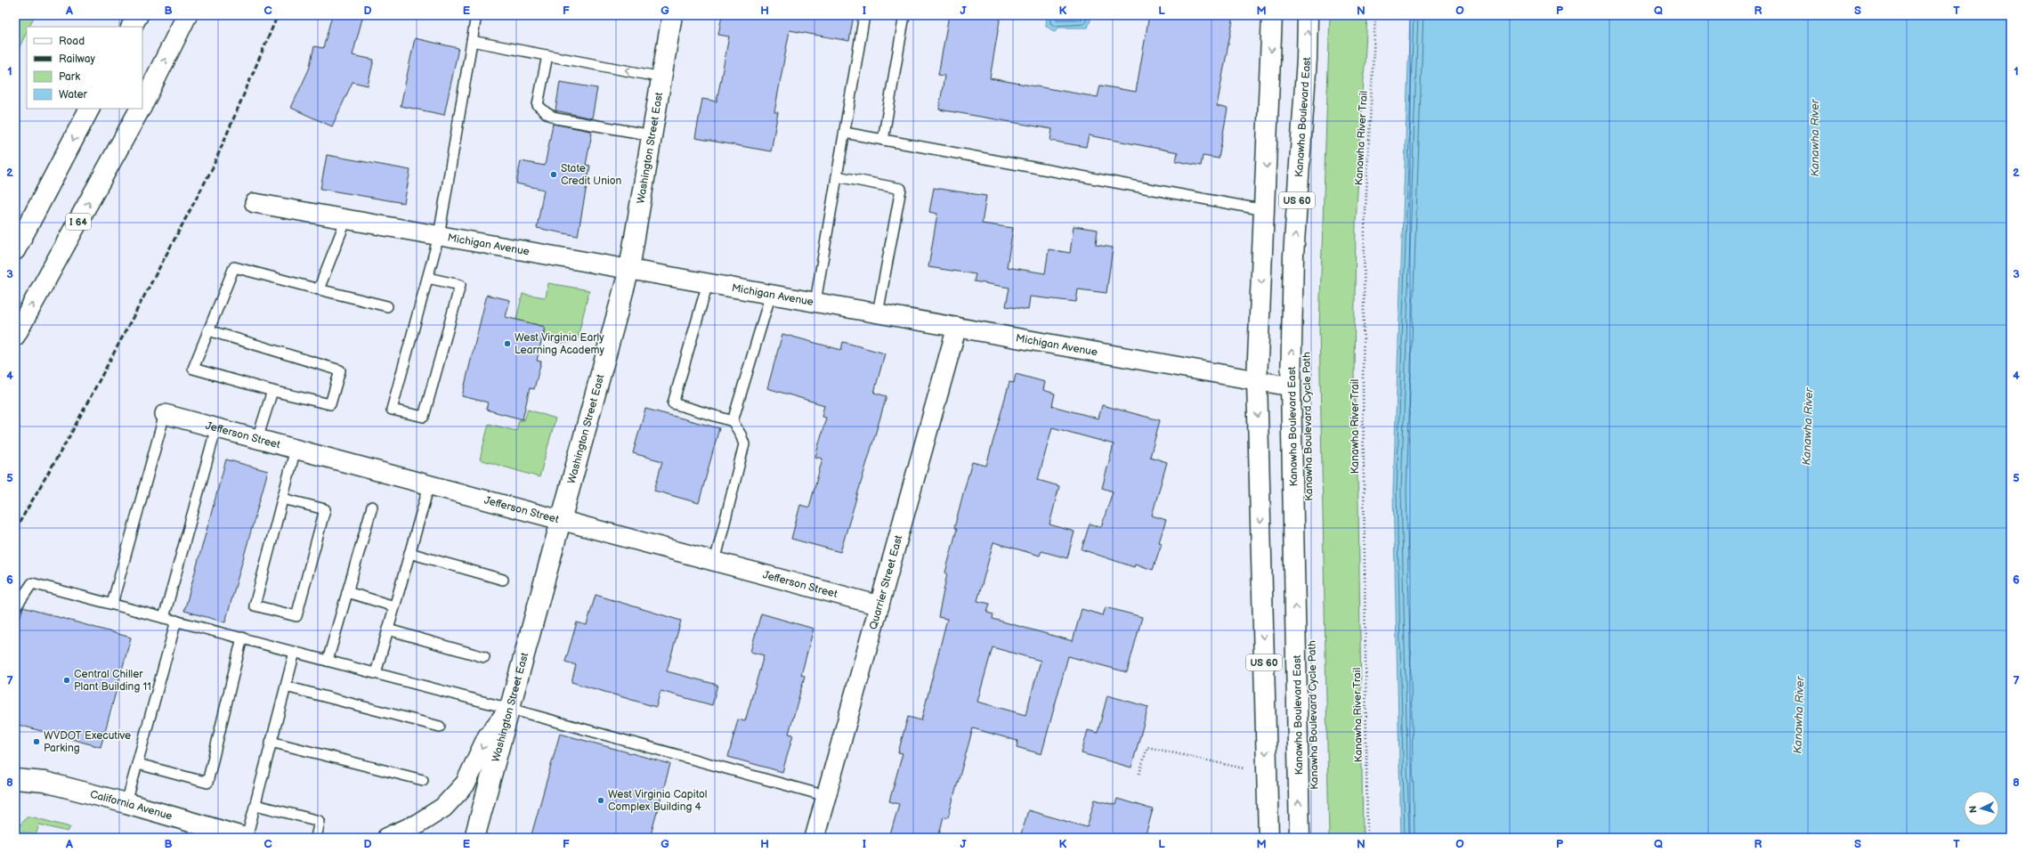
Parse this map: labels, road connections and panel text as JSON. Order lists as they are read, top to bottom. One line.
{"streets":{"main road":["Kanawha Boulevard East","Washington Street East","US 60","I 64","California Avenue"],"street":["Michigan Avenue","Jefferson Street","Quarrier Street East"],"path":["Kanawha River Trail"]},"crossings":[["Kanawha Boulevard East","Michigan Avenue"],["Washington Street East","Michigan Avenue"],["Washington Street East","Jefferson Street"],["US 60","Michigan Avenue"],["Michigan Avenue","Quarrier Street East"],["Jefferson Street","Quarrier Street East"]],"water":["Kanawha River"],"places":["State Credit Union","West Virginia Early Learning Academy","Central Chiller Plant Building 11","WVDOT Executive Parking","West Virginia Capitol Complex Building 4"],"legend":["Road","Railway","Park","Water"],"north":"left","grid":{"columns":["A","B","C","D","E","F","G","H","I","J","K","L","M","N","O","P","Q","R","S","T"],"rows":["1","2","3","4","5","6","7","8"]}}
